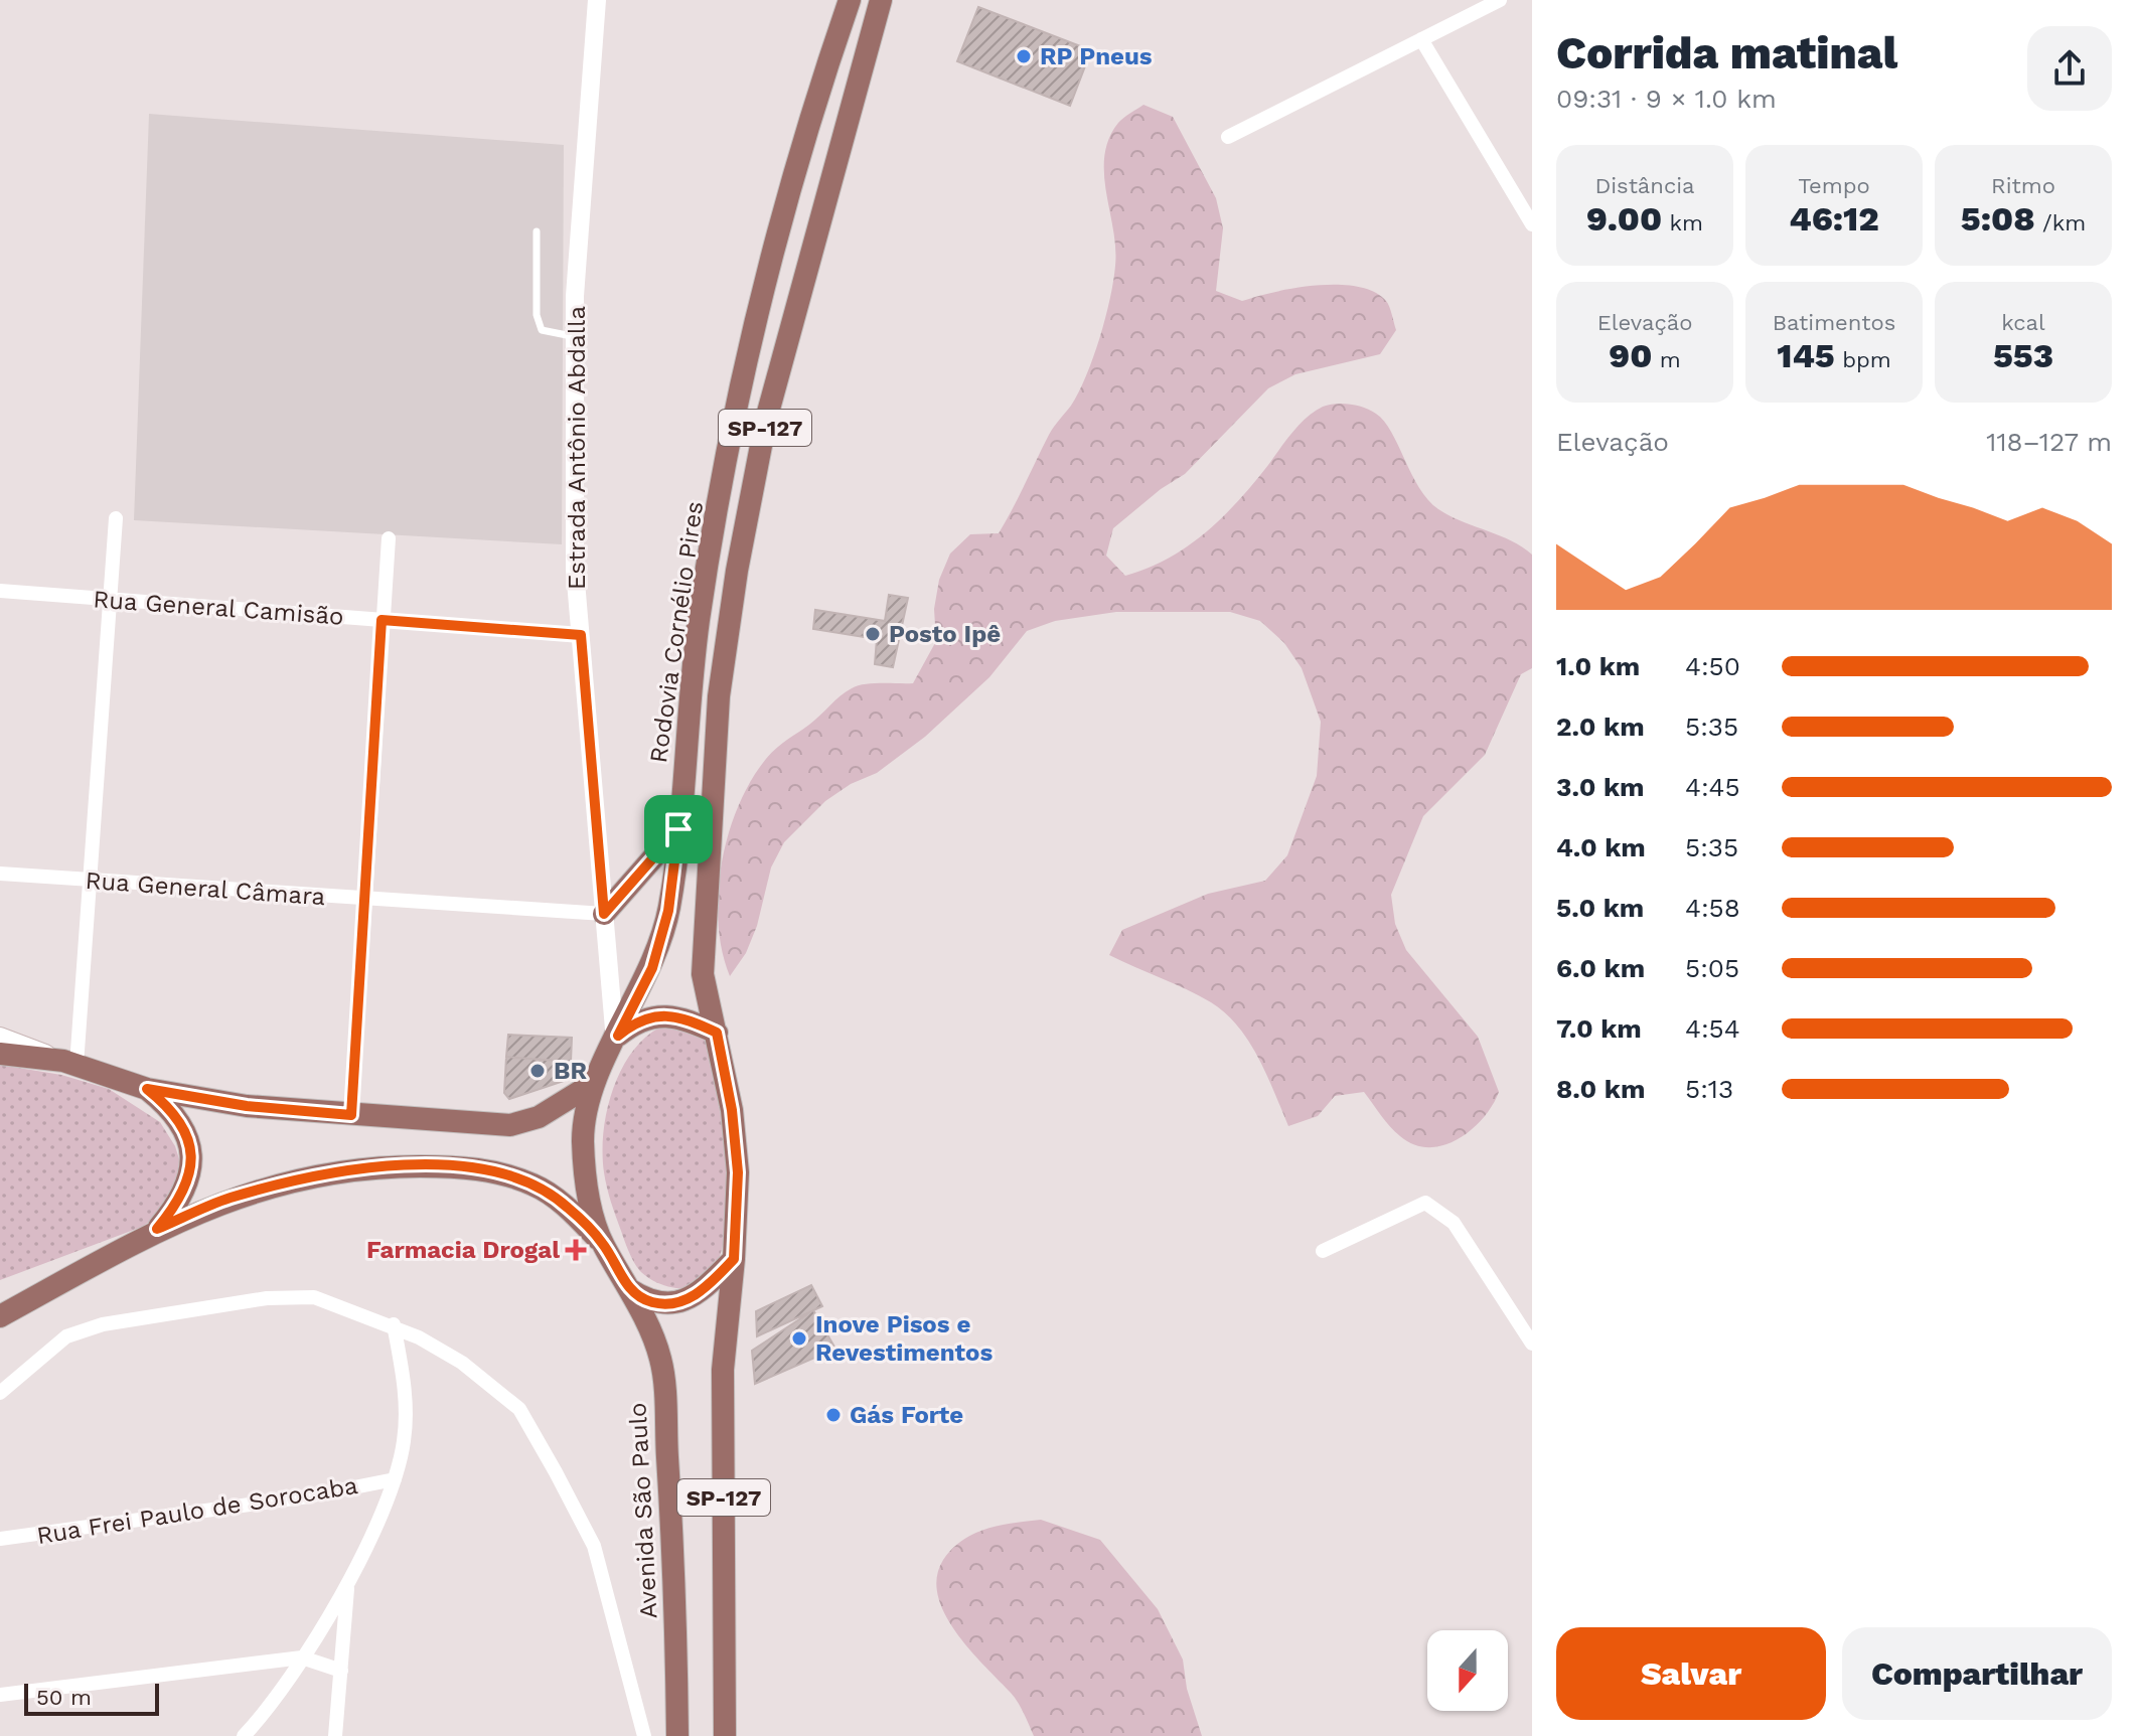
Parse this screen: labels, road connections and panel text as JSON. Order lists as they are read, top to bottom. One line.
{"streets":{"main road":["SP-127","Rodovia Cornélio Pires","Avenida São Paulo"],"street":["Estrada Antônio Abdalla","Rua General Camisão","Rua General Câmara","Rua Frei Paulo de Sorocaba"]},"crossings":[["SP-127","Estrada Antônio Abdalla"],["SP-127","Rodovia Cornélio Pires"],["SP-127","Avenida São Paulo"],["Estrada Antônio Abdalla","Rua General Camisão"],["Estrada Antônio Abdalla","Rodovia Cornélio Pires"],["Estrada Antônio Abdalla","Rua General Câmara"]],"places":{"other":["RP Pneus","Posto Ipê","BR","Inove Pisos e Revestimentos","Gás Forte"],"health":["Farmacia Drogal"]},"scale_bar":"50 m","north":"bottom","page":{"heading":["Corrida matinal","09:31 · 9 × 1.0 km"],"stats":[["Distância","9.00 km"],["Tempo","46:12"],["Ritmo","5:08 /km"],["Elevação","90 m"],["Batimentos","145 bpm"],["kcal","553"]],"chart":["Elevação","118–127 m"],"list":[{"name":"1.0 km","note":"4:50"},{"name":"2.0 km","note":"5:35"},{"name":"3.0 km","note":"4:45"},{"name":"4.0 km","note":"5:35"},{"name":"5.0 km","note":"4:58"},{"name":"6.0 km","note":"5:05"},{"name":"7.0 km","note":"4:54"},{"name":"8.0 km","note":"5:13"}],"buttons":["Salvar","Compartilhar"],"scale":"50 m"}}
